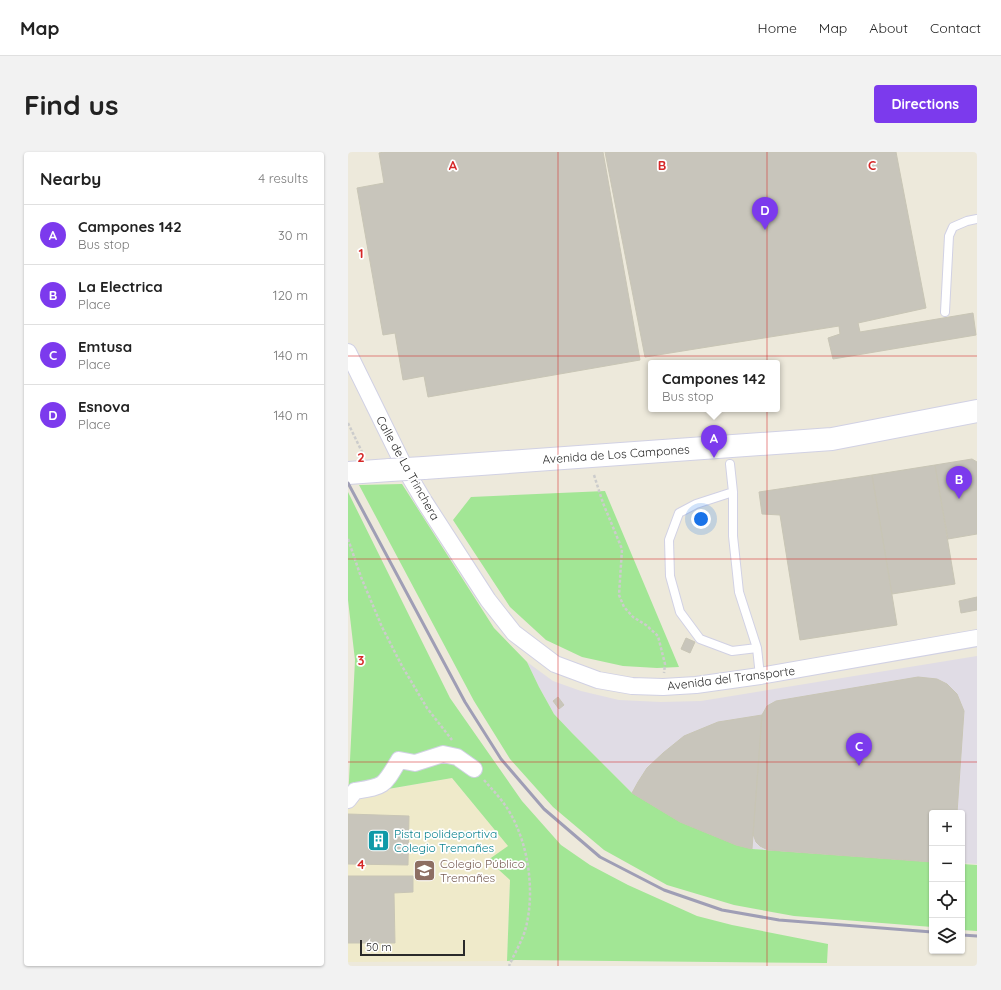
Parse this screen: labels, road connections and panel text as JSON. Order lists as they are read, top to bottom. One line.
{"streets":{"street":["Avenida de Los Campones","Calle de La Trinchera","Avenida del Transporte"]},"crossings":[["Calle de La Trinchera","Avenida del Transporte"]],"places":{"building":["Pista polideportiva Colegio Tremañes"],"school or university":["Colegio Público Tremañes"]},"scale_bar":"50 m","page":{"header":"Map","nav":["Home","Map","About","Contact"],"buttons":"Directions","title":"Find us","heading":["Nearby","4 results"],"pins":["D","A","B","C"],"list":[{"mark":"A","name":"Campones 142","note":"Bus stop","value":"30 m"},{"mark":"B","name":"La Electrica","note":"Place","value":"120 m"},{"mark":"C","name":"Emtusa","note":"Place","value":"140 m"},{"mark":"D","name":"Esnova","note":"Place","value":"140 m"}],"popup":["Campones 142","Bus stop"],"map_buttons":["+","−"],"scale":"50 m"},"grid":{"columns":["A","B","C"],"rows":["1","2","3","4"]}}
